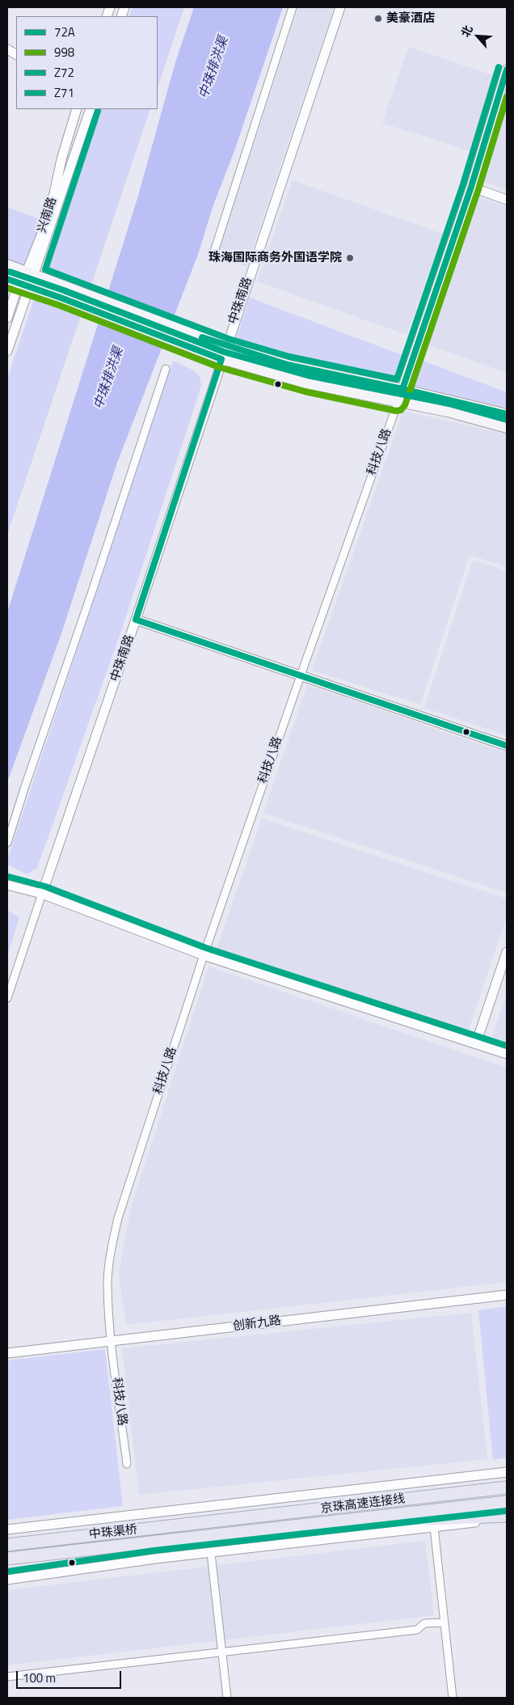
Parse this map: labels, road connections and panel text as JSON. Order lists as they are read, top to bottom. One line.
{"streets":{"highway":["京珠高速连接线","中珠渠桥"],"street":["兴南路","中珠南路","科技八路","创新九路"]},"crossings":[["科技八路","创新九路"],["京珠高速连接线","中珠渠桥"]],"water":["中珠排洪渠"],"places":["美豪酒店","珠海国际商务外国语学院"],"lines":["transit line Z72","transit line 72A","transit line 998","transit line Z71"],"legend":["72A","998","Z72","Z71"],"scale_bar":"100 m","north":"top left"}
